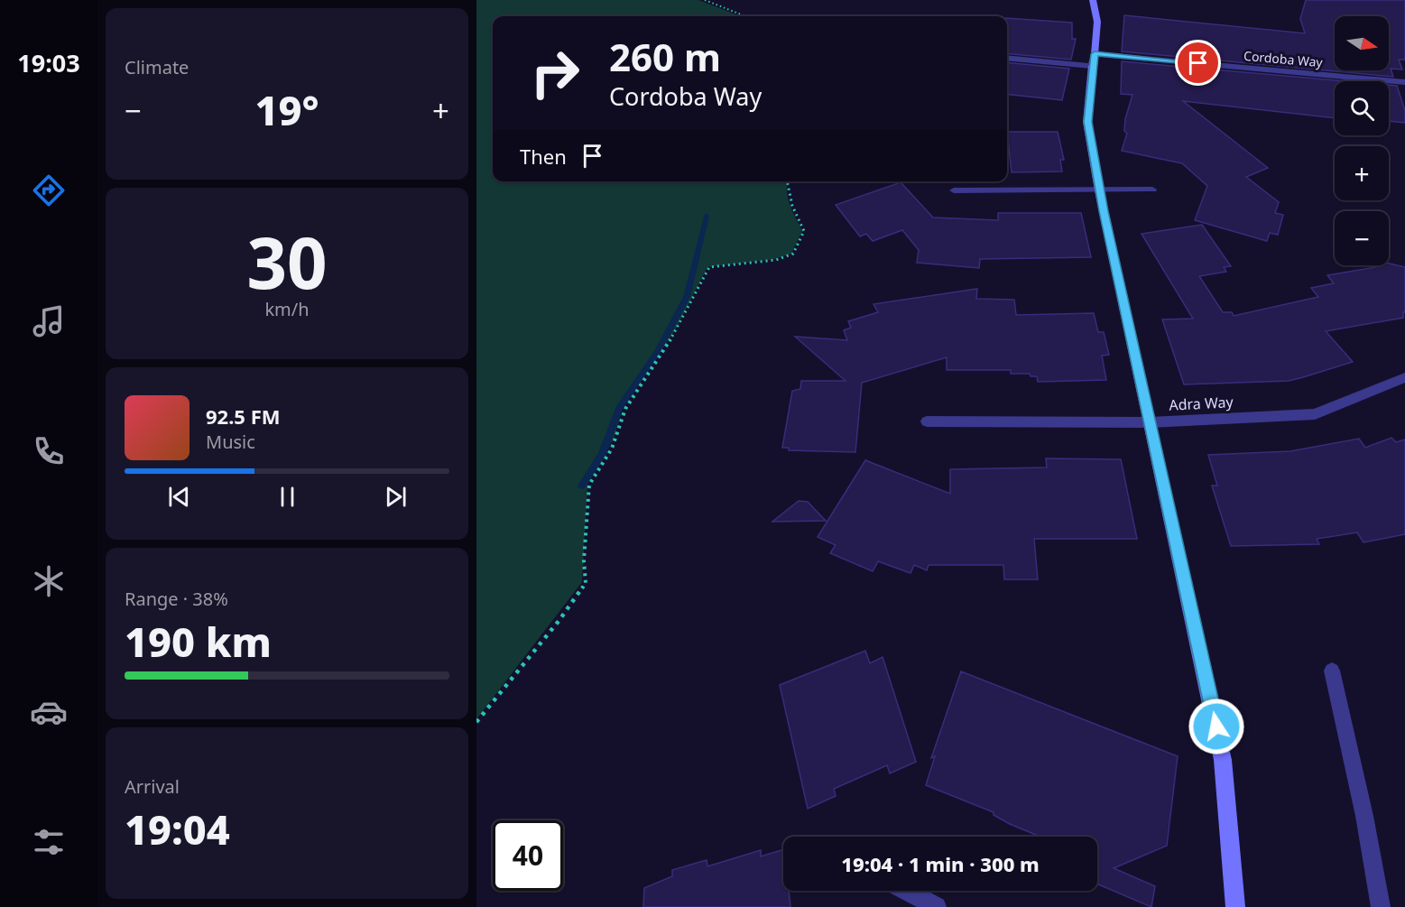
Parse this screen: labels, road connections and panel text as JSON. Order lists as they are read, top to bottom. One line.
{"streets":{"street":["Cordoba Way","Adra Way"]},"north":"right","page":{"tabs":"19:03","tile":["Climate",["30","km/h"],["Range · 38%","190 km"],["Arrival","19:04"]],"map_buttons":["+","−"],"turn":["260 m","Cordoba Way"],"heat":["−","19°","+"],"then":"Then","song":["92.5 FM","Music"],"limit":"40","trip":"19:04 · 1 min · 300 m"}}
